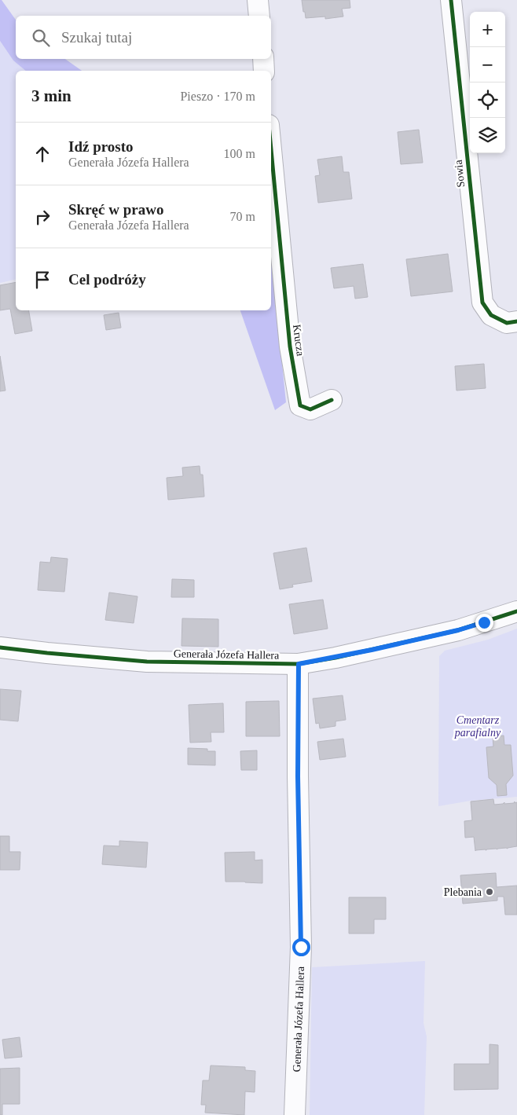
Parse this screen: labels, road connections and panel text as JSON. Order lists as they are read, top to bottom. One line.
{"streets":{"street":["Sowia","Krucza","Generała Józefa Hallera"]},"parks":["Cmentarz parafialny"],"places":["Plebania"],"page":{"map_buttons":["+","−"],"search":"Szukaj tutaj","heading":["3 min","Pieszo · 170 m"],"list":[["Idź prosto","Generała Józefa Hallera","100 m"],["Skręć w prawo","Generała Józefa Hallera","70 m"],"Cel podróży"]}}
